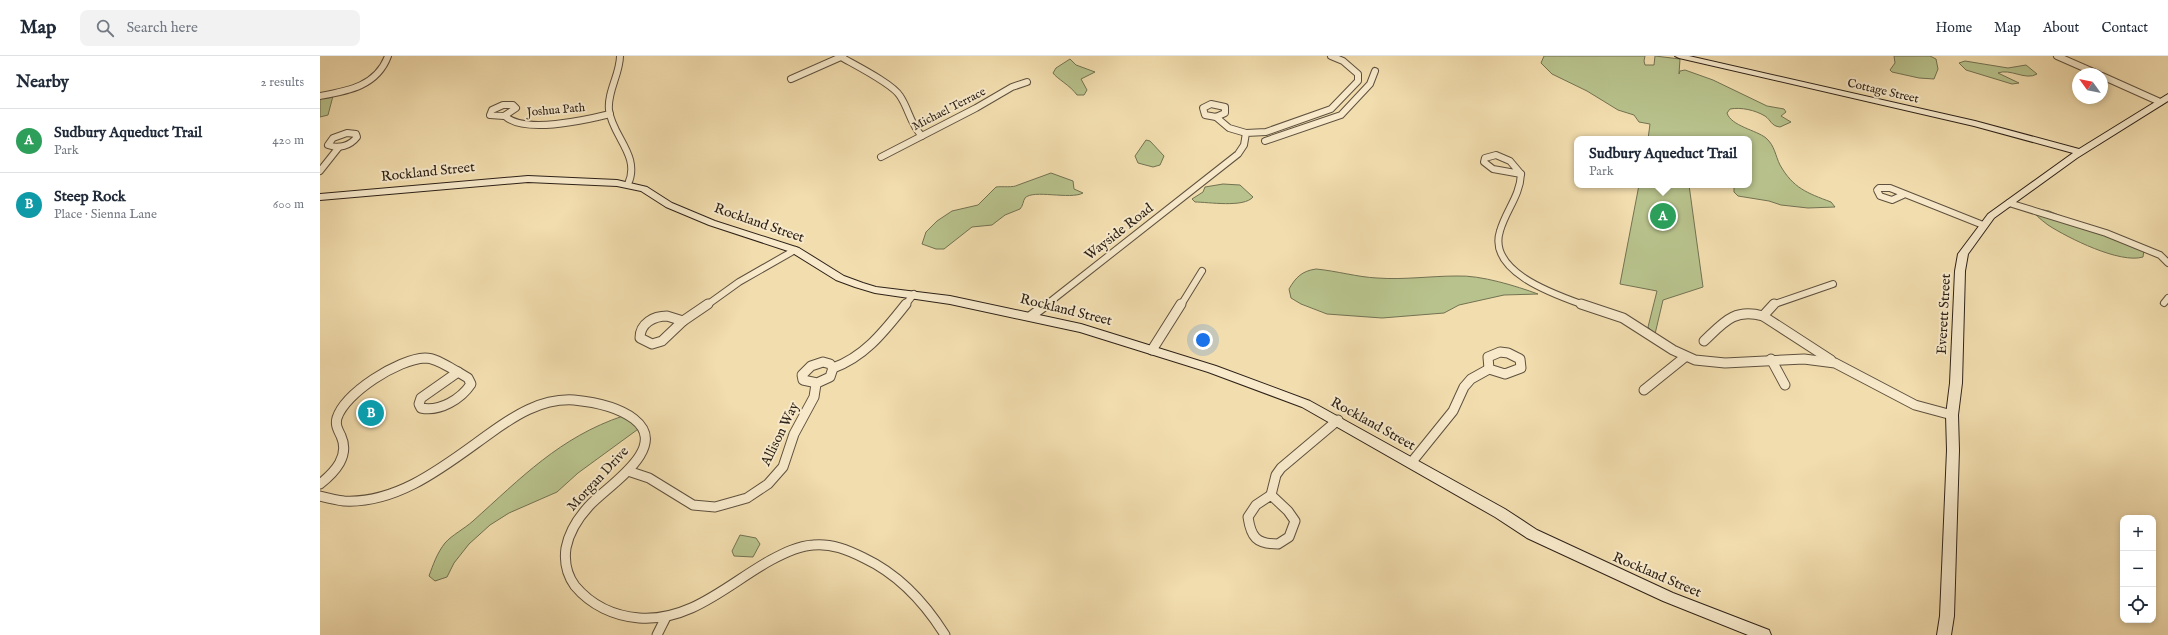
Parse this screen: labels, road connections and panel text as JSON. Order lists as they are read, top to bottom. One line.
{"streets":{"street":["Cottage Street","Michael Terrace","Joshua Path","Rockland Street","Wayside Road","Everett Street","Allison Way","Morgan Drive"]},"crossings":[["Cottage Street","Everett Street"],["Rockland Street","Wayside Road"],["Allison Way","Morgan Drive"]],"north":"top left","page":{"header":"Map","search":"Search here","nav":["Home","Map","About","Contact"],"heading":["Nearby","2 results"],"list":[{"mark":"A","name":"Sudbury Aqueduct Trail","note":"Park","value":"420 m"},{"mark":"B","name":"Steep Rock","note":"Place · Sienna Lane","value":"600 m"}],"popup":["Sudbury Aqueduct Trail","Park"],"pins":["A","B"],"map_buttons":["+","−"]}}
